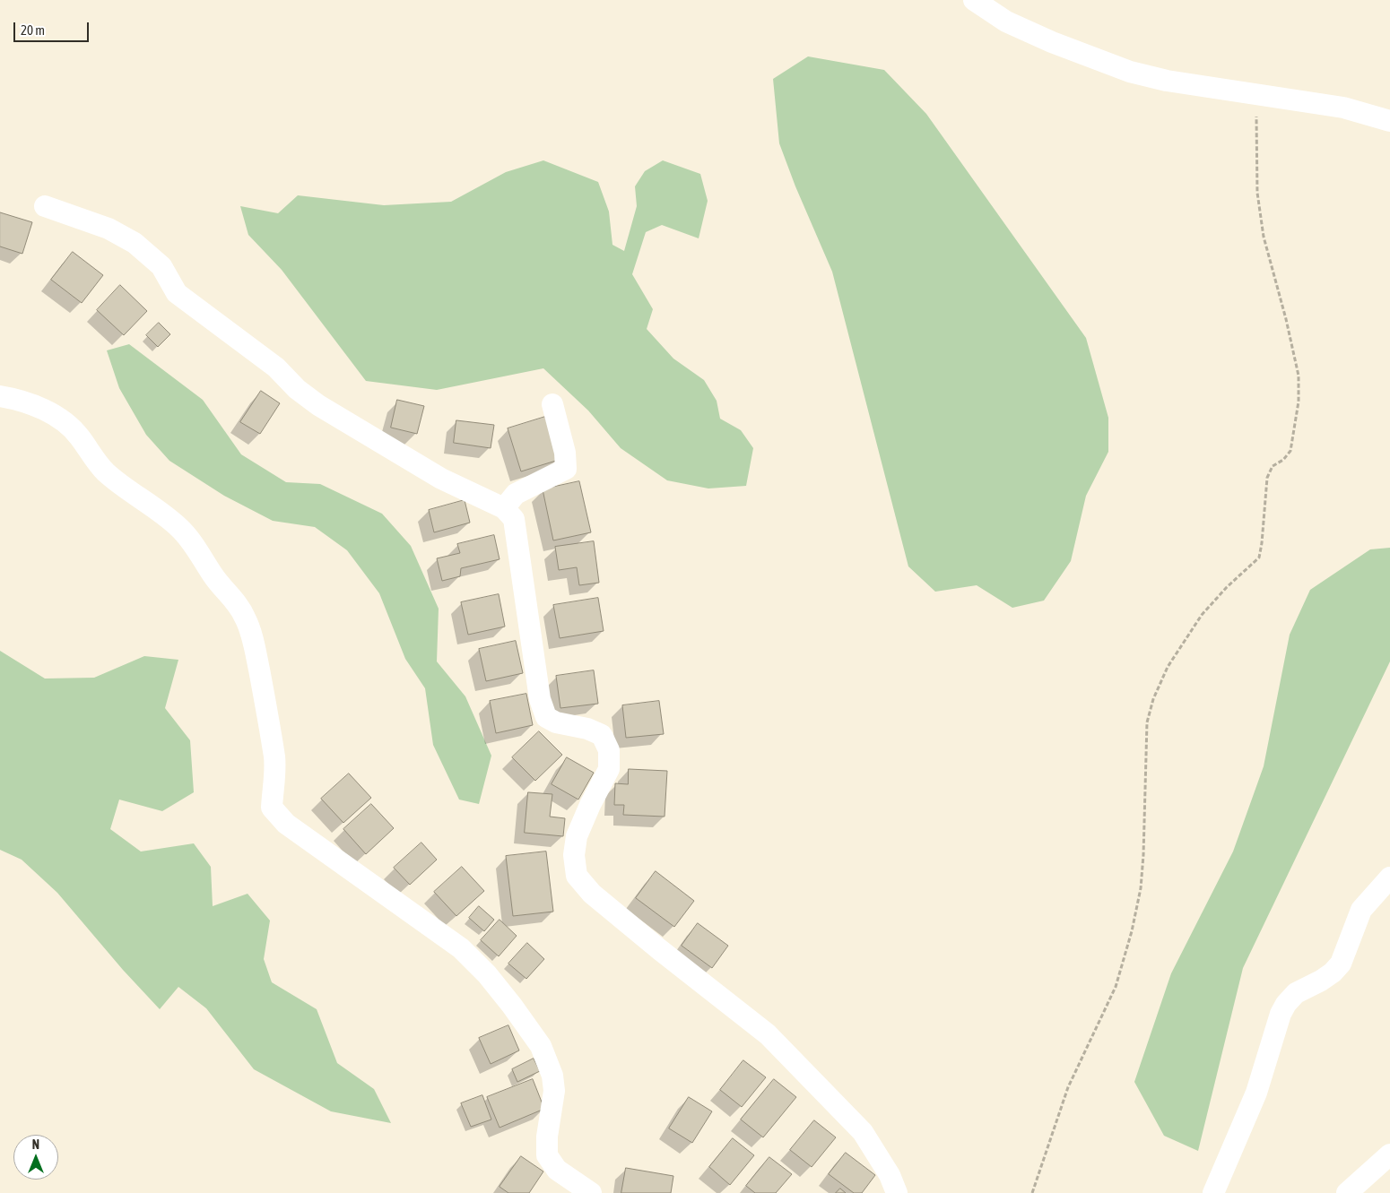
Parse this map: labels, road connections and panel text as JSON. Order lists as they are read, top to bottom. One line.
{"scale_bar":"20 m","north":"top"}
